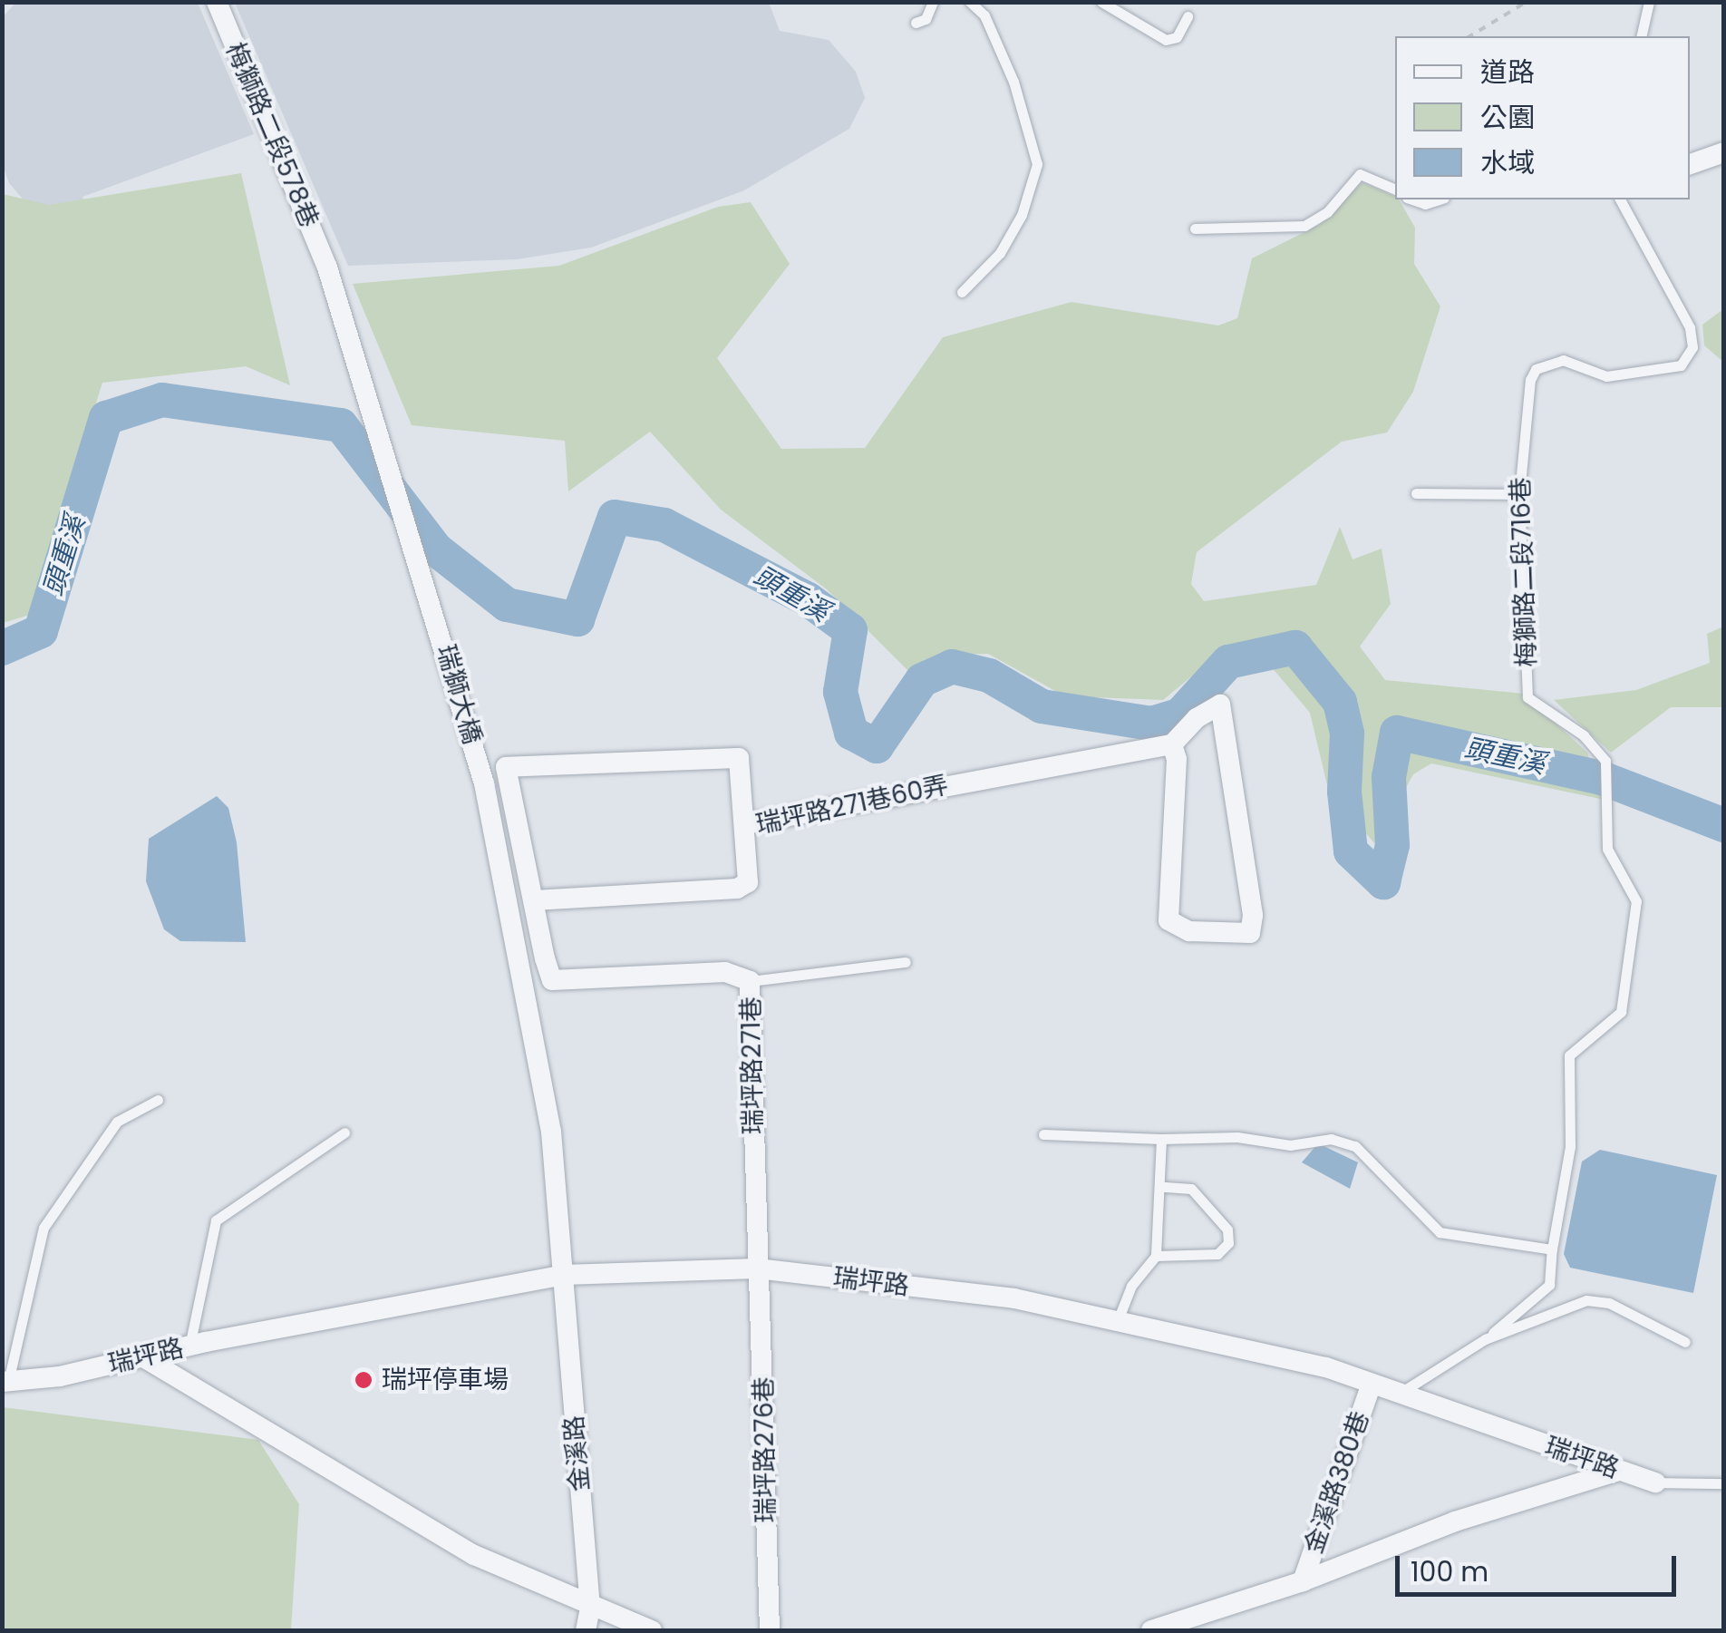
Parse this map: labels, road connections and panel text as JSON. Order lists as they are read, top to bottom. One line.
{"streets":{"street":["梅獅路二段578巷","瑞獅大橋","瑞坪路271巷60弄","瑞坪路271巷","瑞坪路","瑞坪路276巷","金溪路","金溪路380巷"],"lane":["梅獅路二段716巷"]},"crossings":[["梅獅路二段578巷","瑞獅大橋"],["瑞獅大橋","瑞坪路"],["瑞獅大橋","金溪路"],["瑞坪路271巷60弄","瑞坪路271巷"],["瑞坪路271巷","瑞坪路"],["瑞坪路271巷","瑞坪路276巷"],["瑞坪路","瑞坪路276巷"],["瑞坪路","金溪路"],["瑞坪路","金溪路380巷"]],"water":["頭重溪"],"places":["瑞坪停車場"],"legend":["道路","公園","水域"],"scale_bar":"100 m"}
